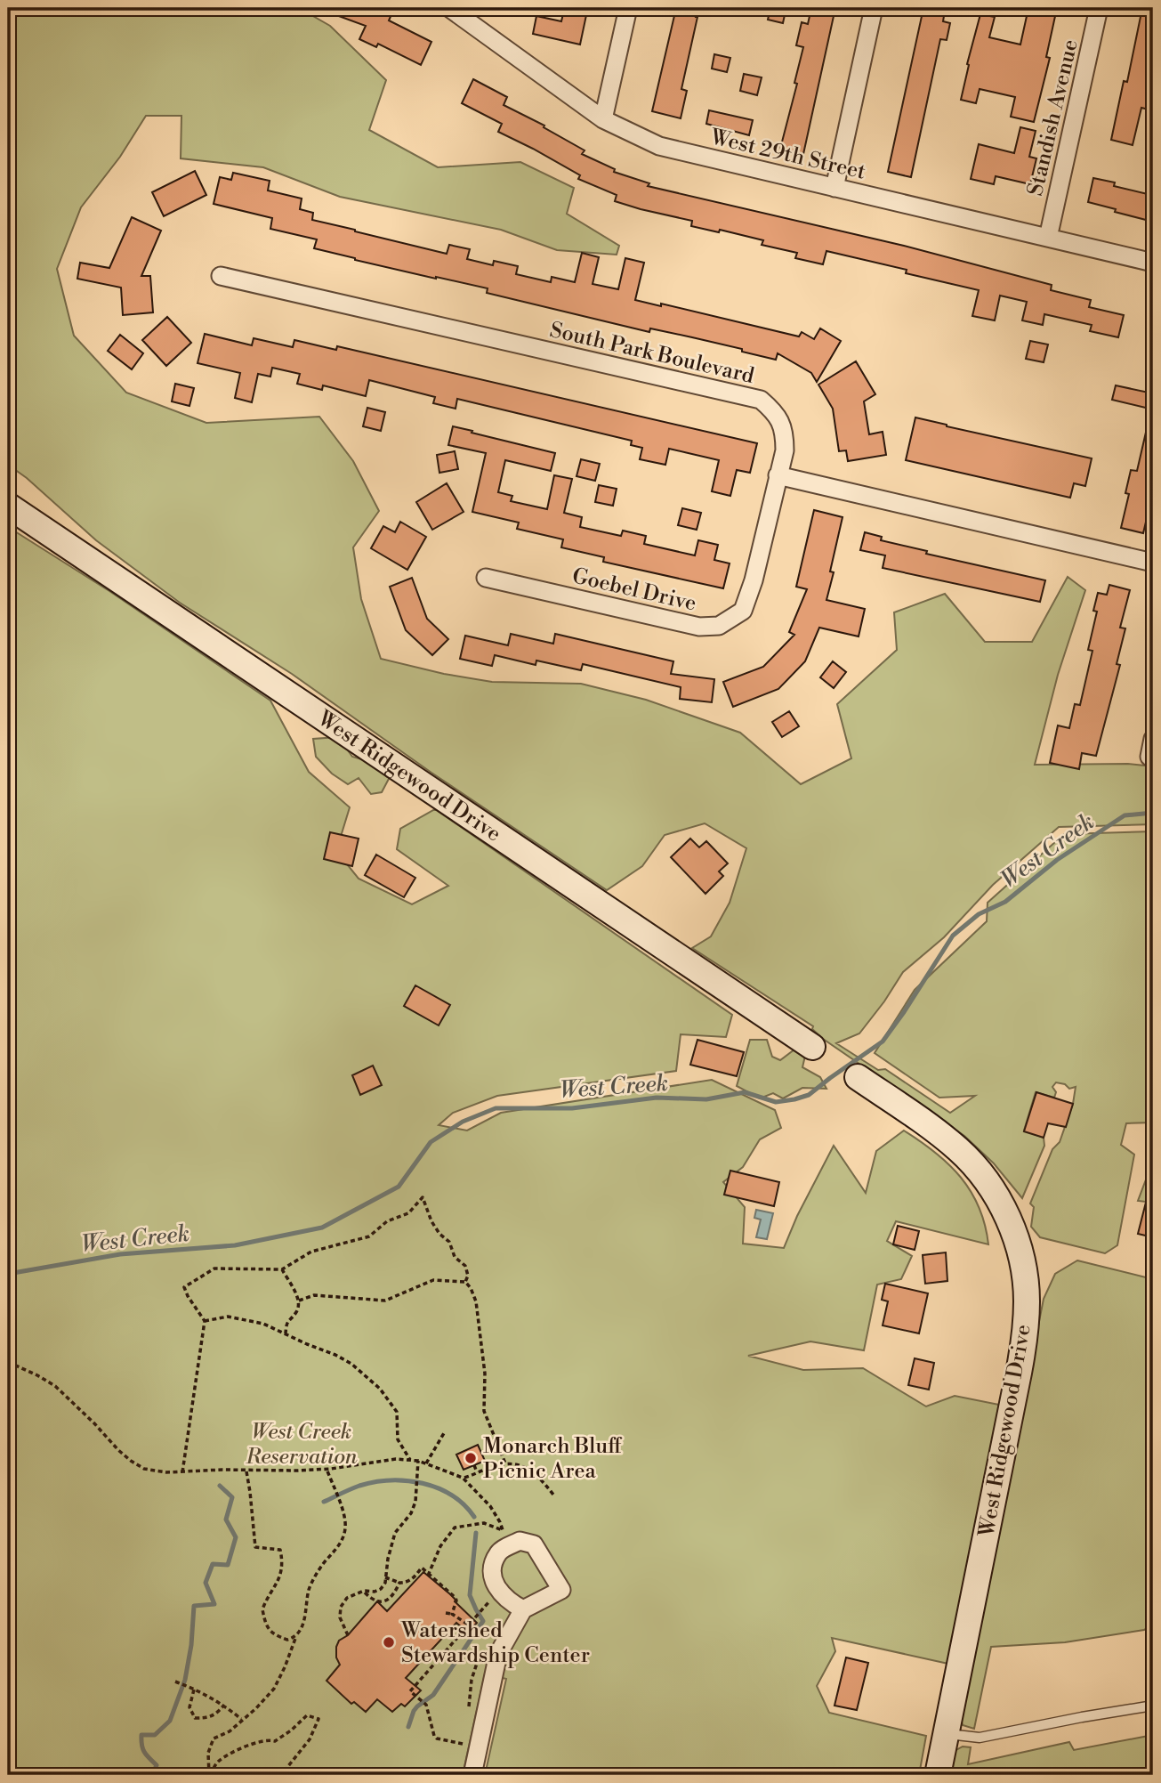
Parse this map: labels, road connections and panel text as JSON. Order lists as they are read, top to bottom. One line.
{"streets":{"street":["Standish Avenue","West 29th Street","South Park Boulevard","Goebel Drive","West Ridgewood Drive"]},"crossings":[["Standish Avenue","West 29th Street"],["South Park Boulevard","Goebel Drive"]],"water":["West Creek"],"parks":["West Creek Reservation"],"places":["Monarch Bluff Picnic Area","Watershed Stewardship Center"]}
